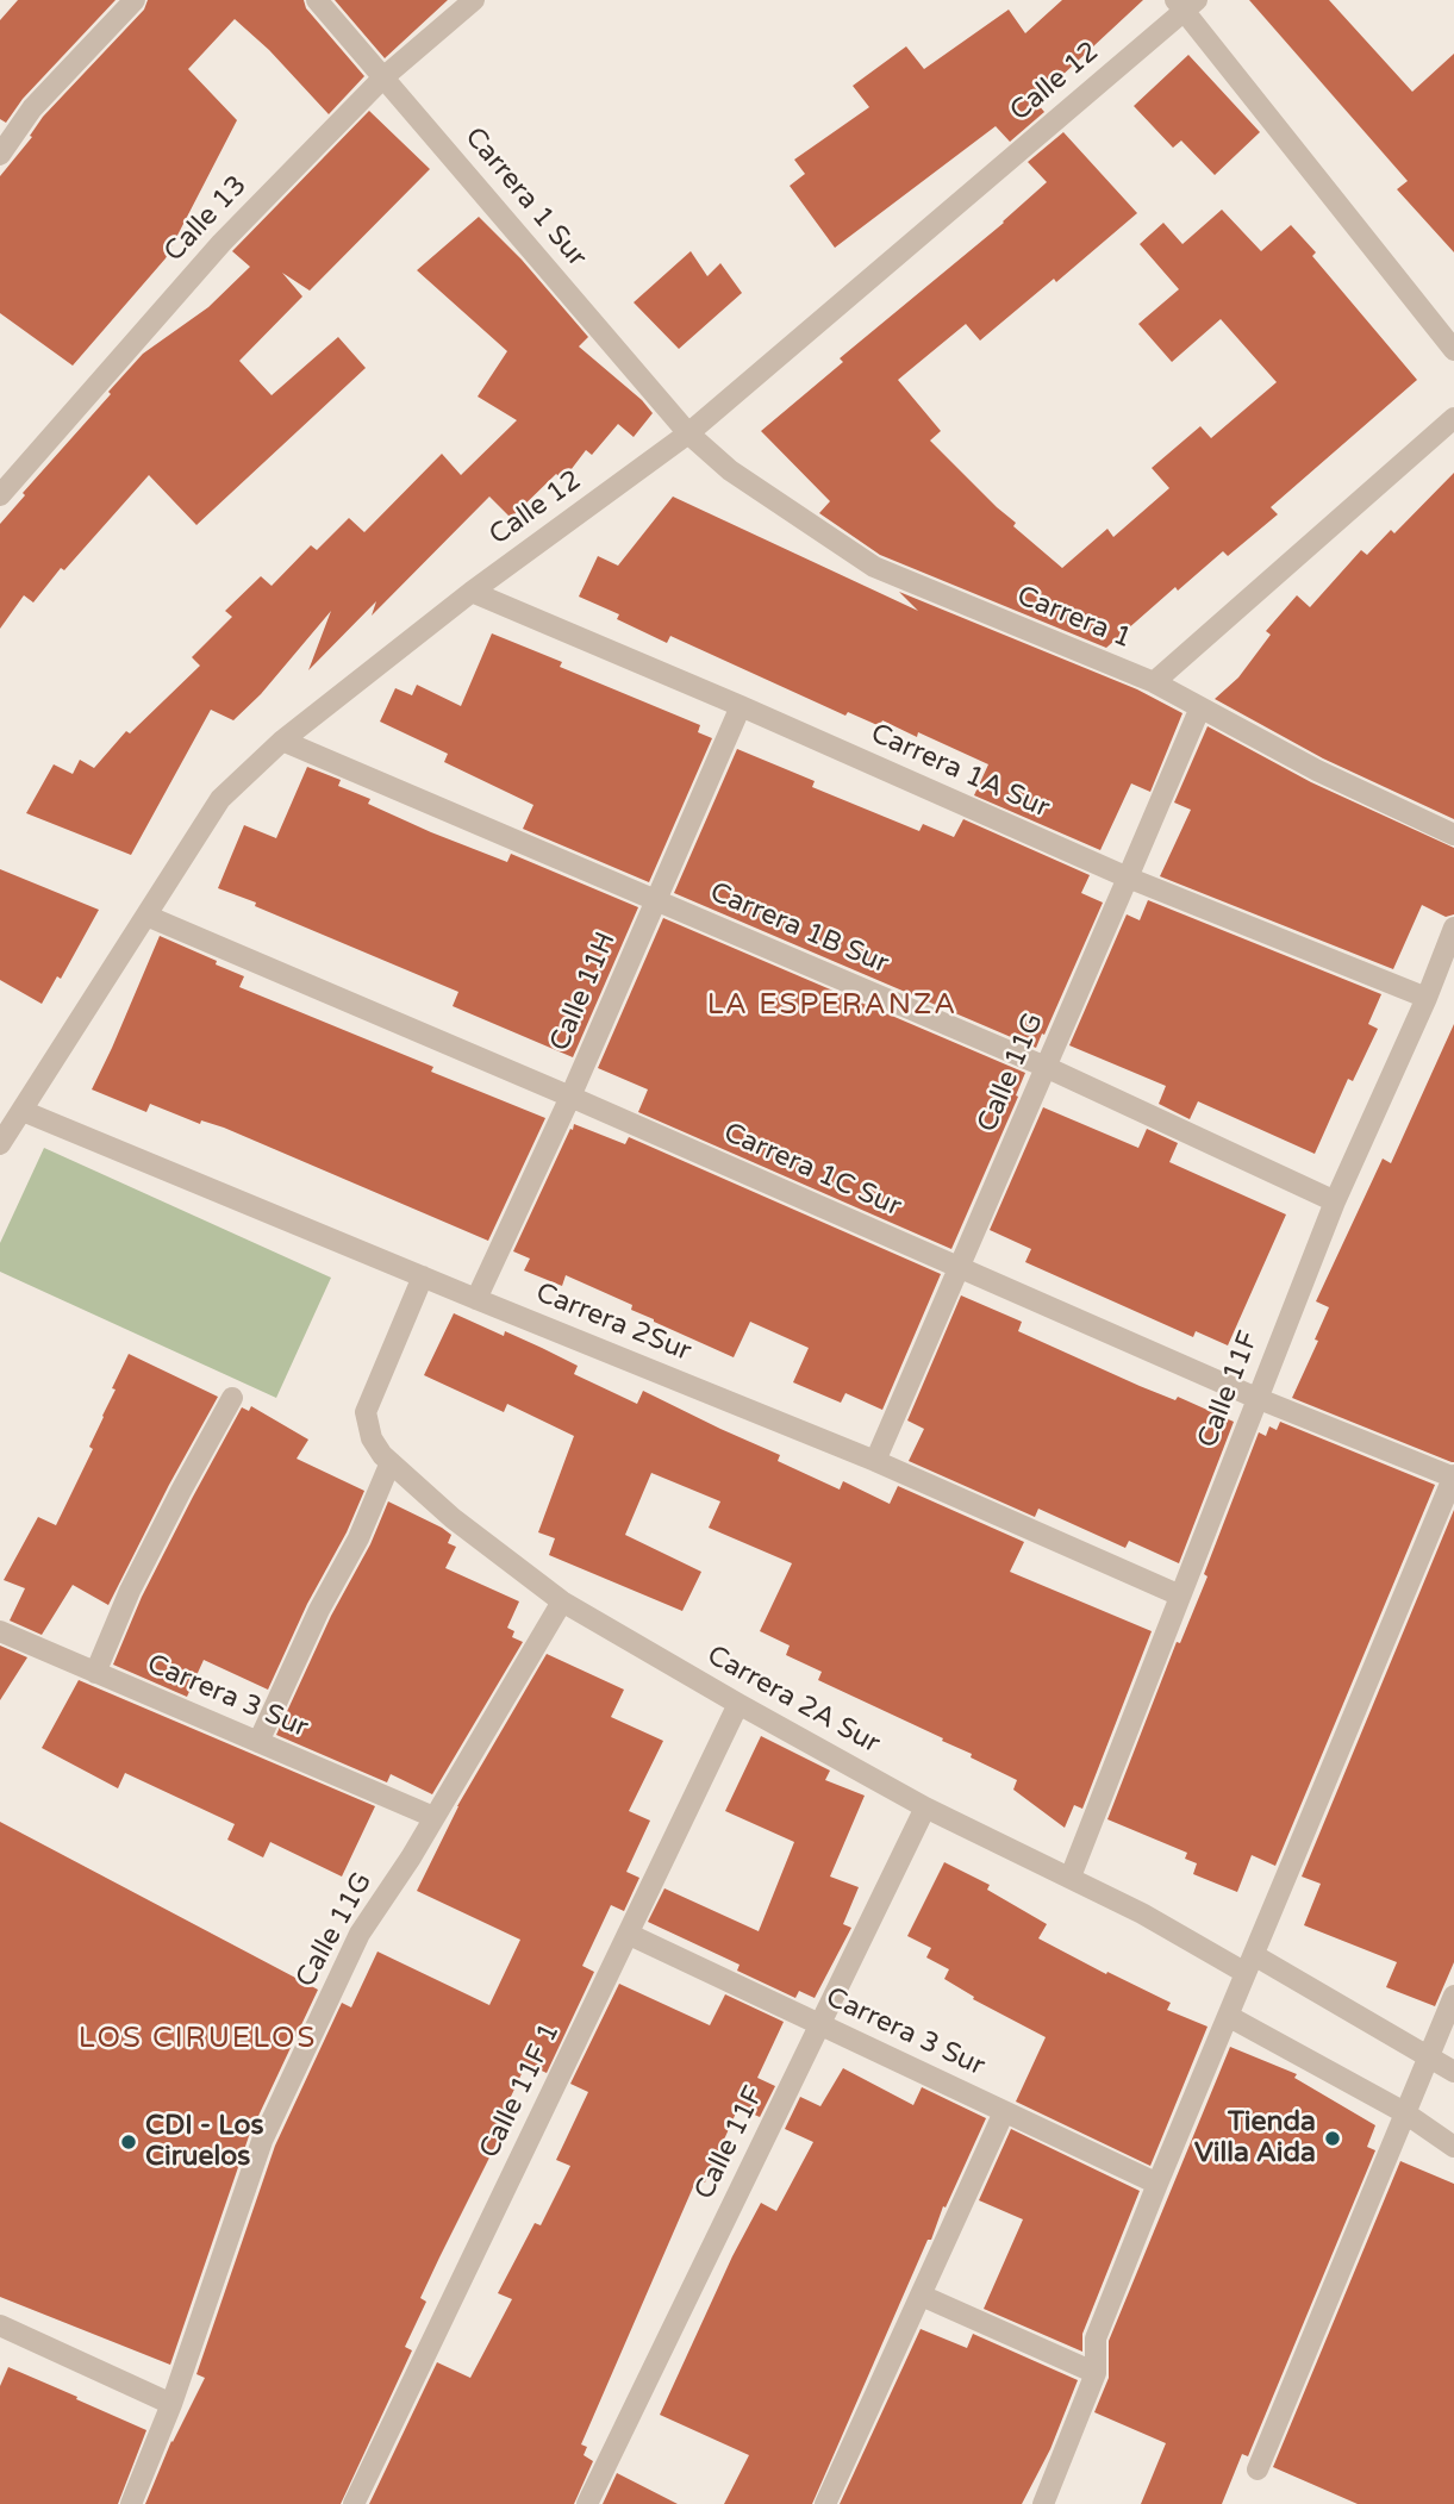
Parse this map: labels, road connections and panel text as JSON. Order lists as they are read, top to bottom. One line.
{"streets":{"street":["Calle 12","Carrera 1 Sur","Calle 13","Carrera 1","Carrera 1A Sur","Carrera 1B Sur","Calle 11H","Calle 11G","Carrera 1C Sur","Carrera 2Sur","Calle 11F","Carrera 3 Sur","Carrera 2A Sur","Calle 11F 1"]},"crossings":[["Calle 12","Carrera 1 Sur"],["Calle 12","Carrera 1"],["Calle 12","Carrera 1A Sur"],["Calle 12","Carrera 1B Sur"],["Calle 12","Carrera 1C Sur"],["Calle 12","Carrera 2Sur"],["Carrera 1 Sur","Calle 13"],["Carrera 1 Sur","Carrera 1"],["Carrera 1","Calle 11G"],["Carrera 1A Sur","Calle 11H"],["Carrera 1A Sur","Calle 11G"],["Carrera 1A Sur","Calle 11F"],["Carrera 1B Sur","Calle 11H"],["Carrera 1B Sur","Calle 11G"],["Carrera 1B Sur","Calle 11F"],["Calle 11H","Carrera 1C Sur"],["Calle 11H","Carrera 2Sur"],["Calle 11G","Carrera 1C Sur"],["Calle 11G","Carrera 2Sur"],["Calle 11G","Carrera 3 Sur"],["Calle 11G","Carrera 2A Sur"],["Carrera 1C Sur","Calle 11F"],["Carrera 2Sur","Calle 11F"],["Carrera 2Sur","Carrera 2A Sur"],["Calle 11F","Carrera 3 Sur"],["Calle 11F","Carrera 2A Sur"],["Carrera 3 Sur","Calle 11F 1"],["Carrera 2A Sur","Calle 11F 1"]],"districts":["LA ESPERANZA","LOS CIRUELOS"],"places":["Tienda Villa Aida","CDI - Los Ciruelos"]}
